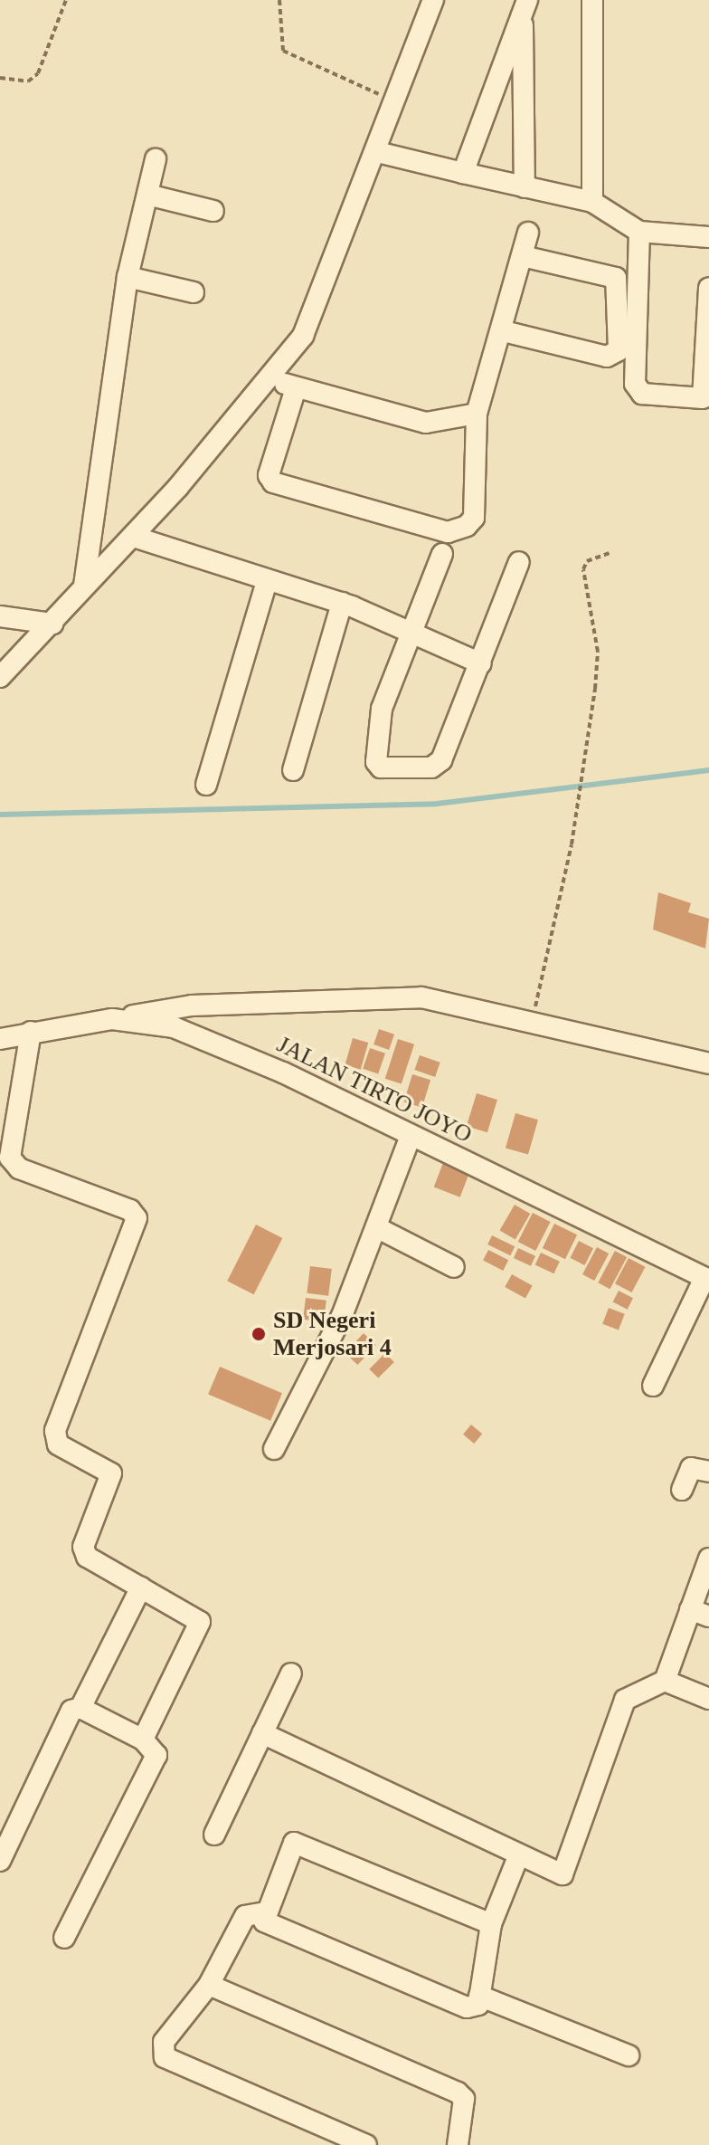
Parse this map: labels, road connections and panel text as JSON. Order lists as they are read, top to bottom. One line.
{"streets":{"street":["JALAN TIRTO JOYO"]},"places":["SD Negeri Merjosari 4"]}
